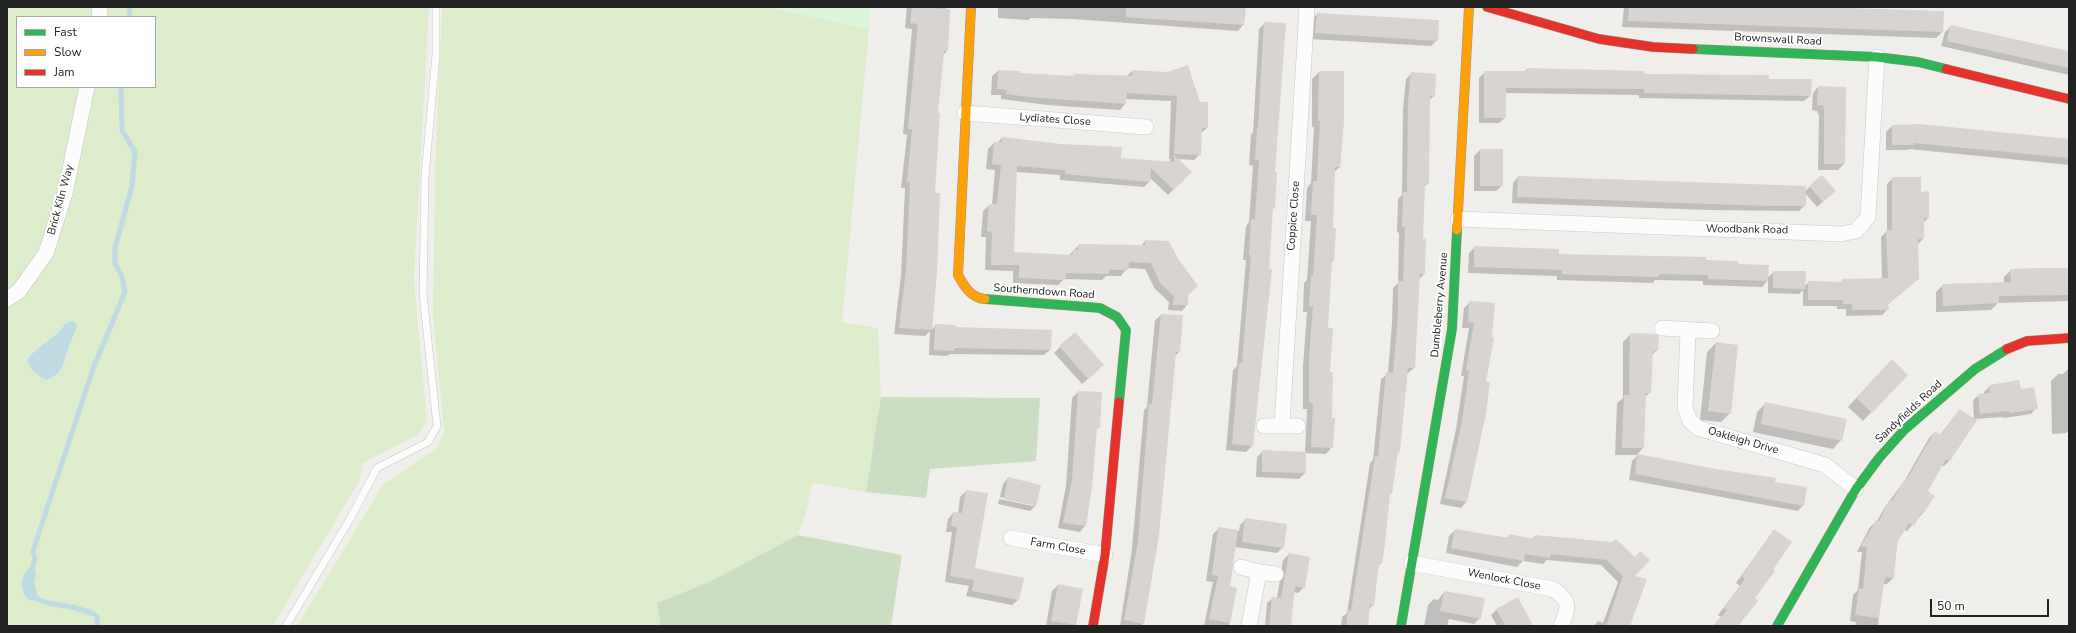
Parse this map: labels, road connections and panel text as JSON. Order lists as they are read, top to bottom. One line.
{"streets":{"street":["Brownswall Road","Lydiates Close","Brick Kiln Way","Coppice Close","Woodbank Road","Southerndown Road","Dumbleberry Avenue","Sandyfields Road","Oakleigh Drive","Farm Close","Wenlock Close"]},"crossings":[["Brownswall Road","Woodbank Road"],["Lydiates Close","Southerndown Road"],["Woodbank Road","Dumbleberry Avenue"],["Southerndown Road","Farm Close"],["Dumbleberry Avenue","Wenlock Close"],["Sandyfields Road","Oakleigh Drive"]],"legend":["Fast","Slow","Jam"],"scale_bar":"50 m"}
